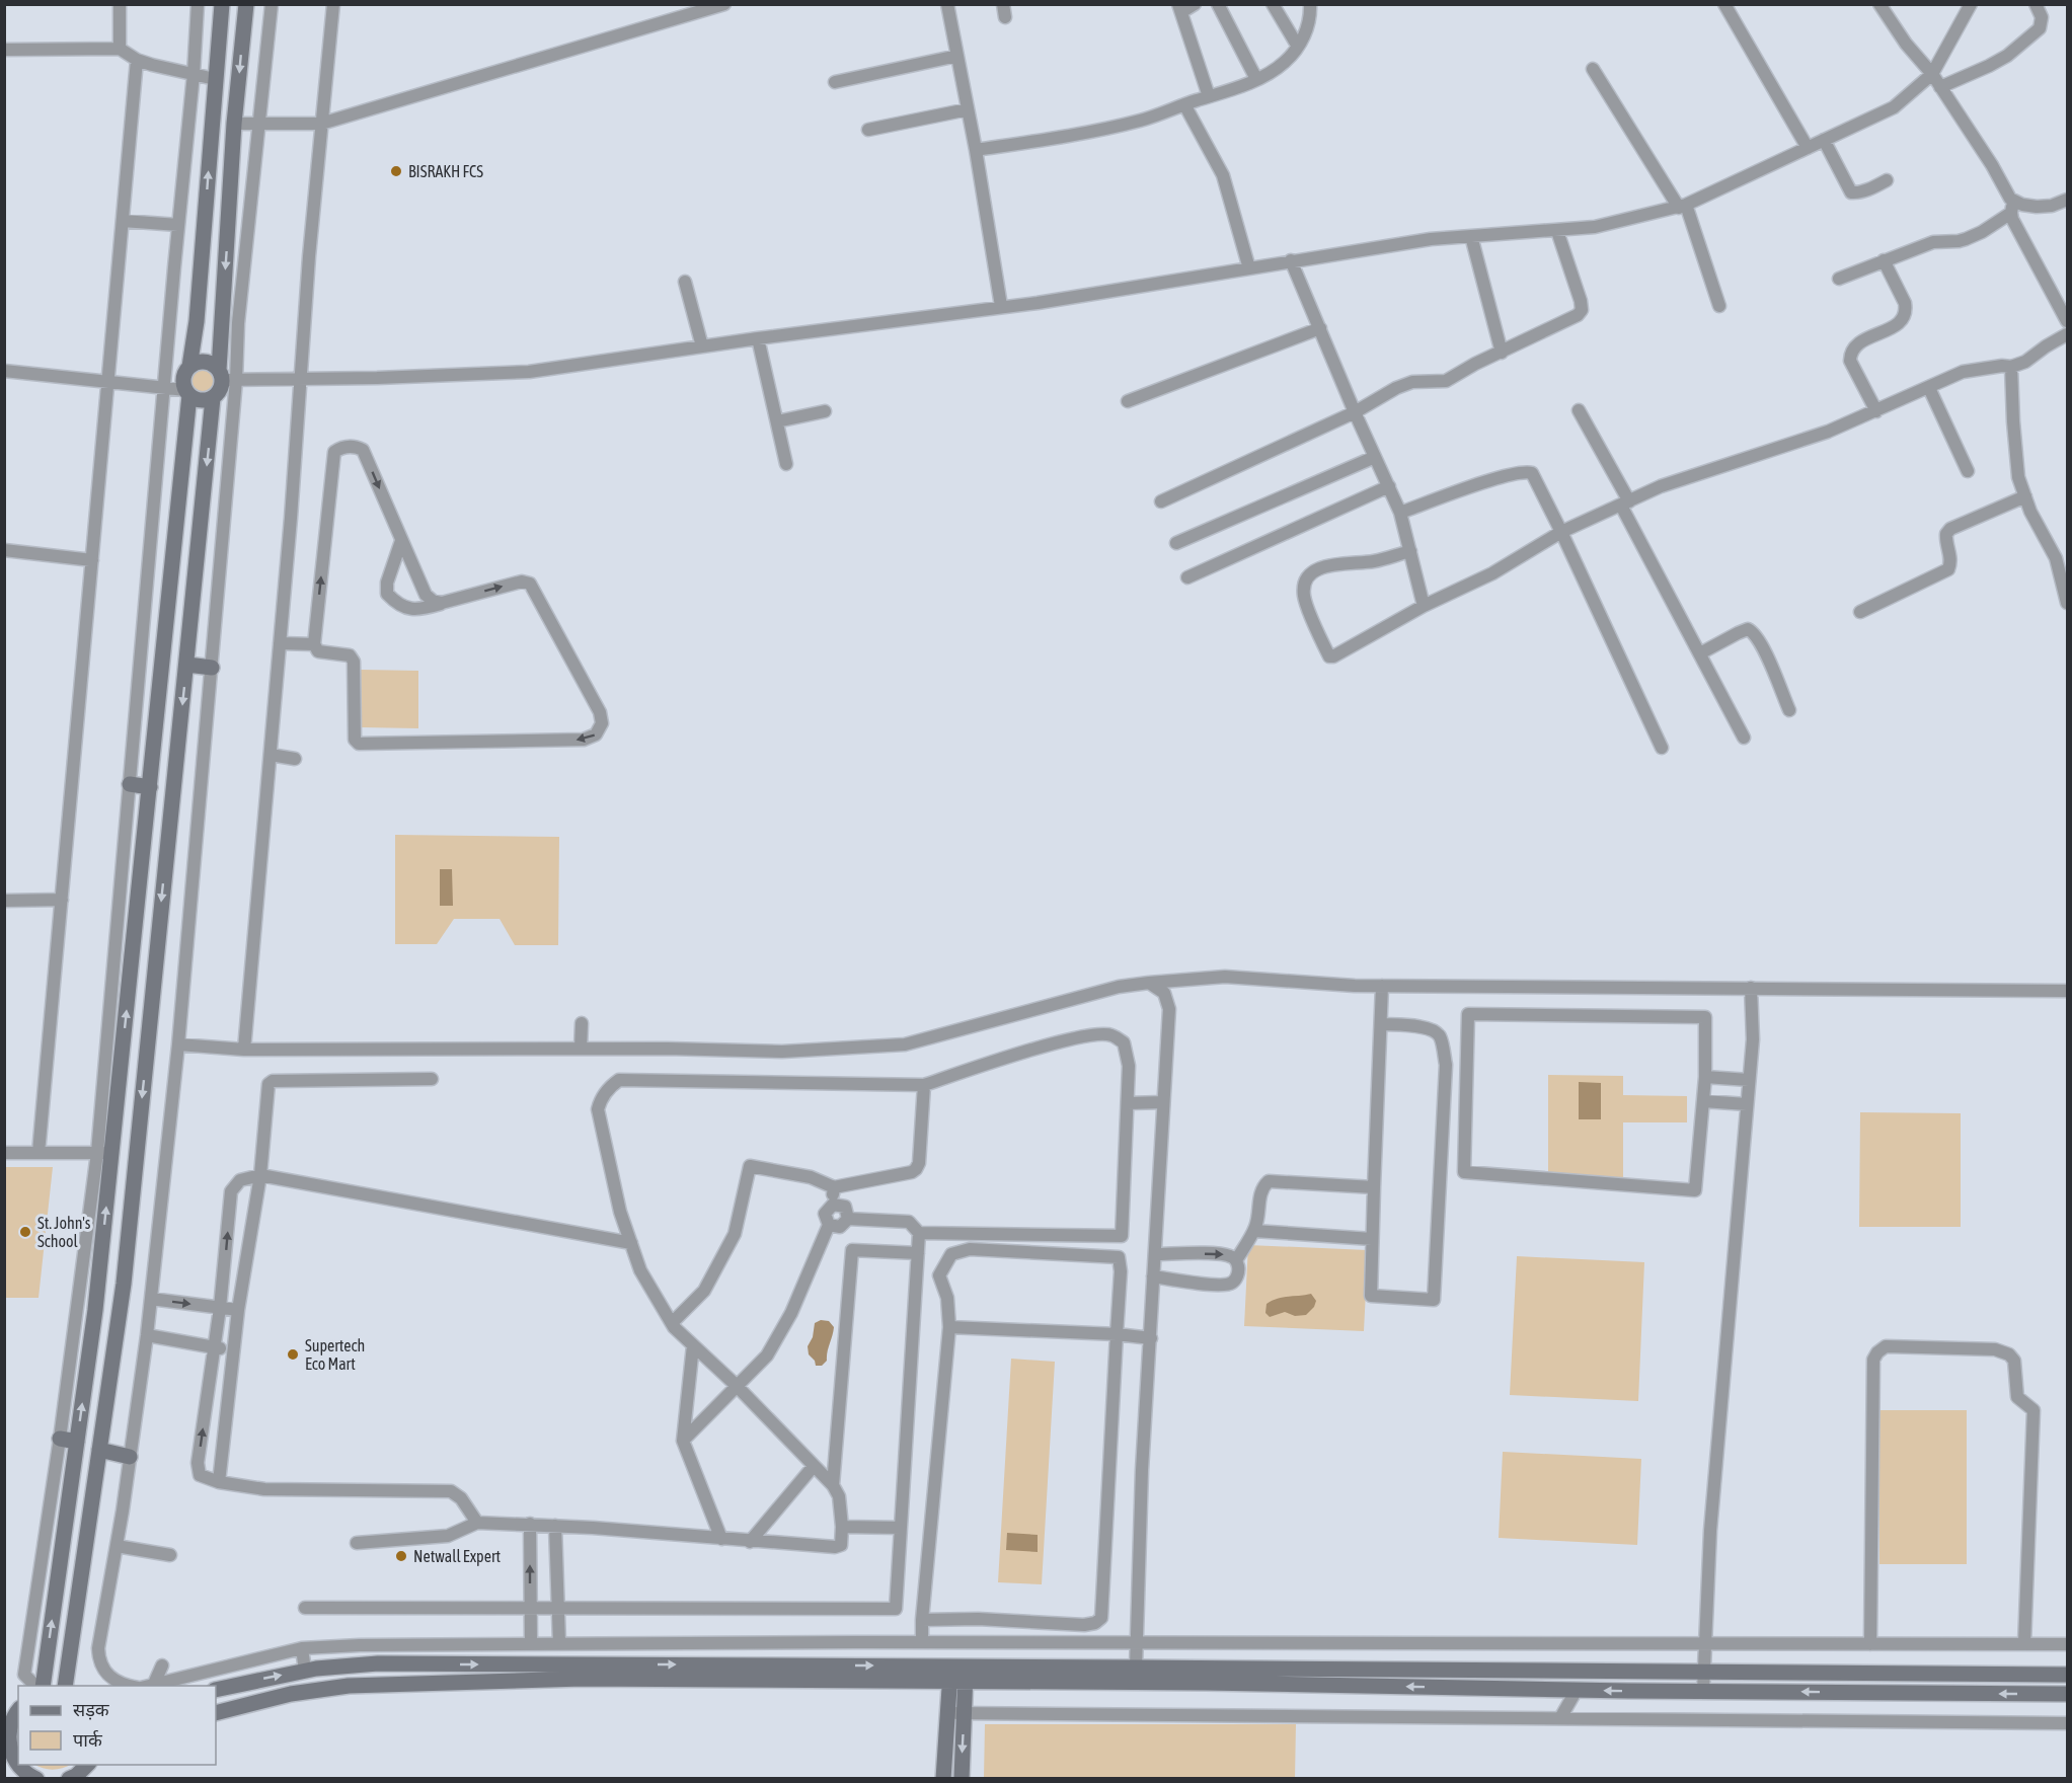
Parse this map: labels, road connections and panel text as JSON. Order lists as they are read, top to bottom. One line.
{"places":["BISRAKH FCS","St. John's School","Supertech Eco Mart","Netwall Expert"],"legend":["सड़क","पार्क"]}
